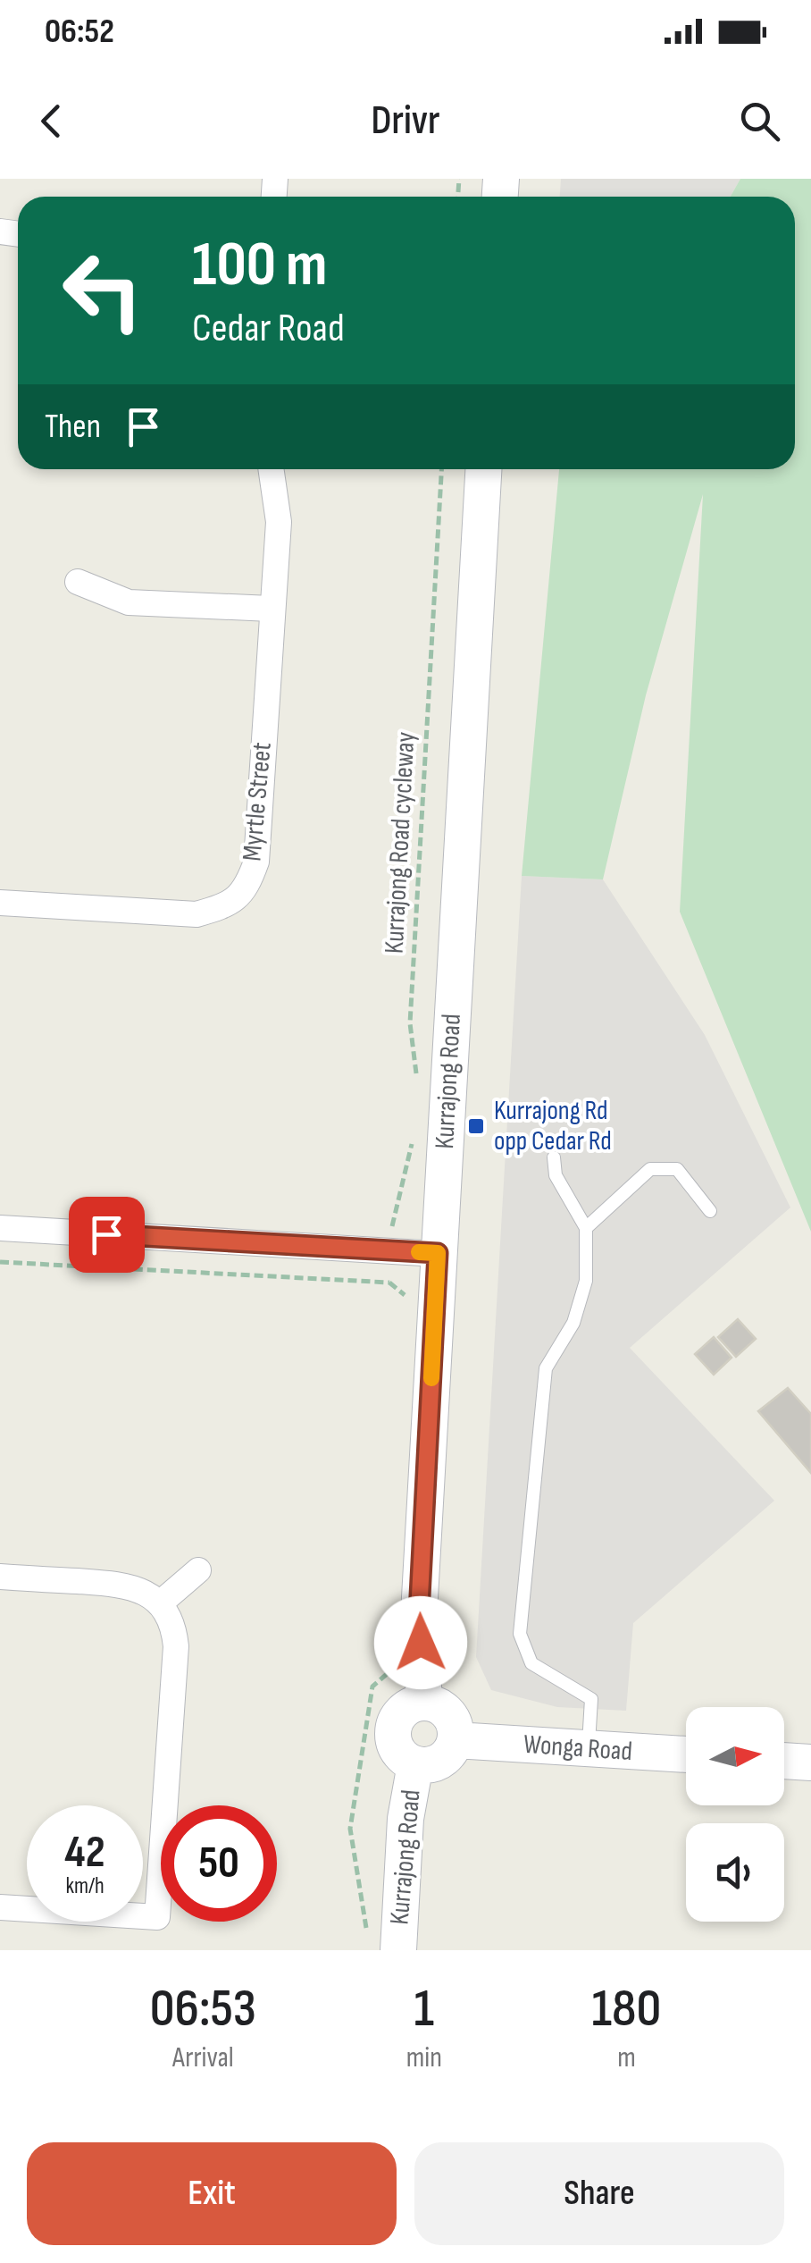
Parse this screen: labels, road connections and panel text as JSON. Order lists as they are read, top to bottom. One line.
{"streets":{"main road":["Kurrajong Road","Wonga Road"],"street":["Myrtle Street"],"path":["Kurrajong Road cycleway"]},"crossings":[["Kurrajong Road","Wonga Road"]],"places":{"transit":["Kurrajong Rd opp Cedar Rd"]},"north":"right","page":{"status":"06:52","header":"Drivr","turn":["100 m","Cedar Road"],"then":"Then","speed":"42 km/h","limit":"50","eta":["06:53","Arrival","1","min","180","m"],"buttons":["Exit","Share"]}}
